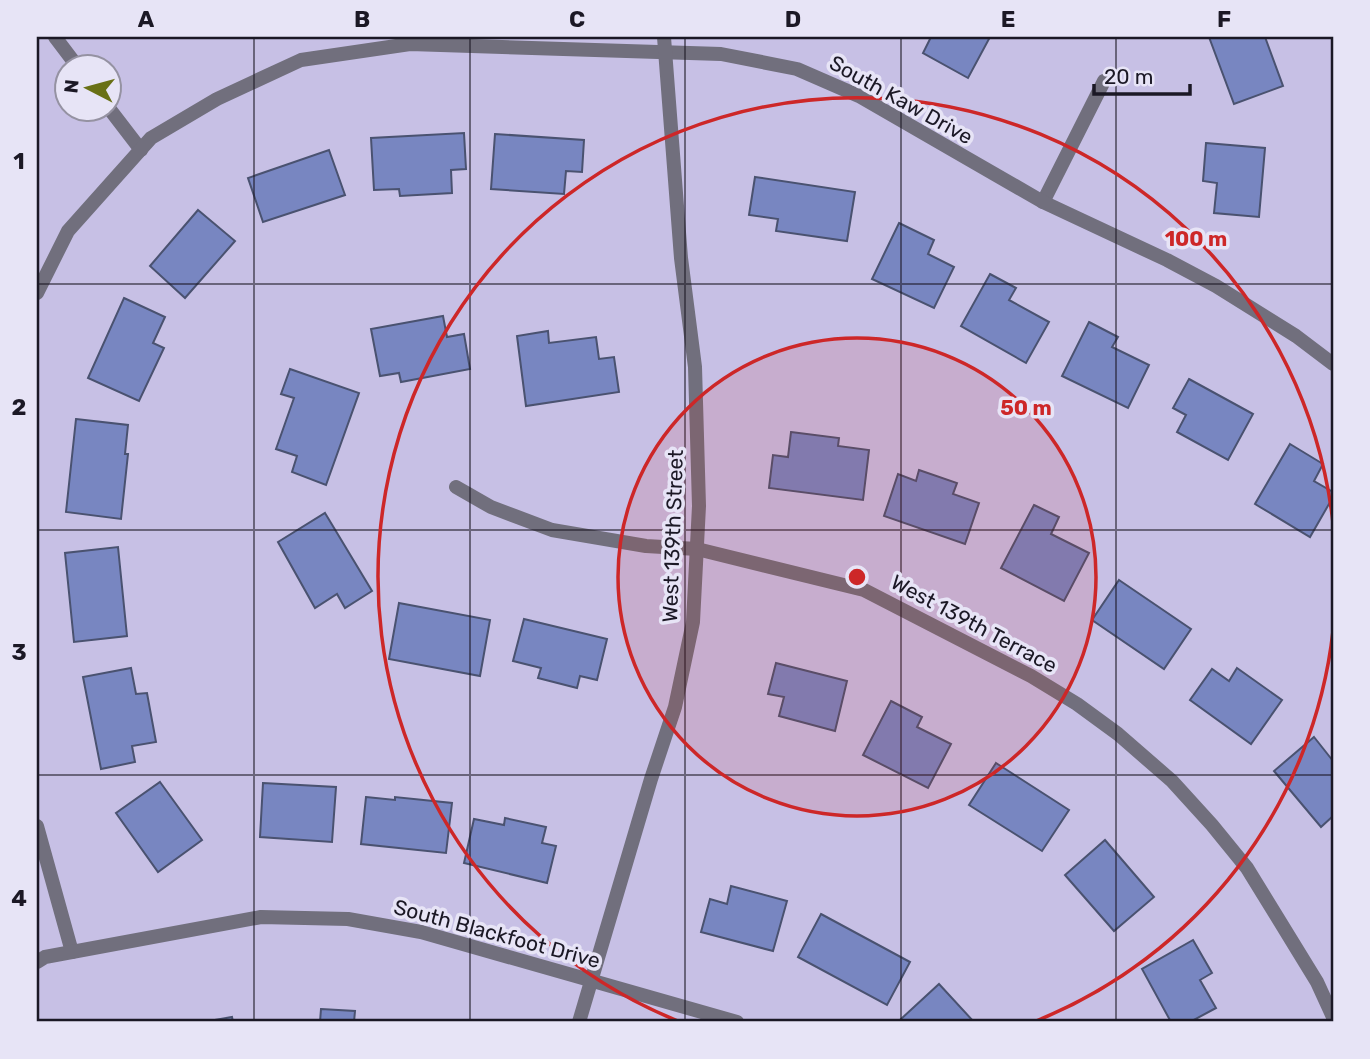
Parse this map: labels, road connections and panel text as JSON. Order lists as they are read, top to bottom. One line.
{"streets":{"street":["South Kaw Drive","West 139th Street","West 139th Terrace","South Blackfoot Drive"]},"crossings":[["South Kaw Drive","West 139th Street"],["West 139th Street","West 139th Terrace"],["West 139th Street","South Blackfoot Drive"]],"scale_bar":"20 m","north":"left","grid":{"columns":["A","B","C","D","E","F"],"rows":["1","2","3","4"]},"rings":["100 m","50 m"]}
